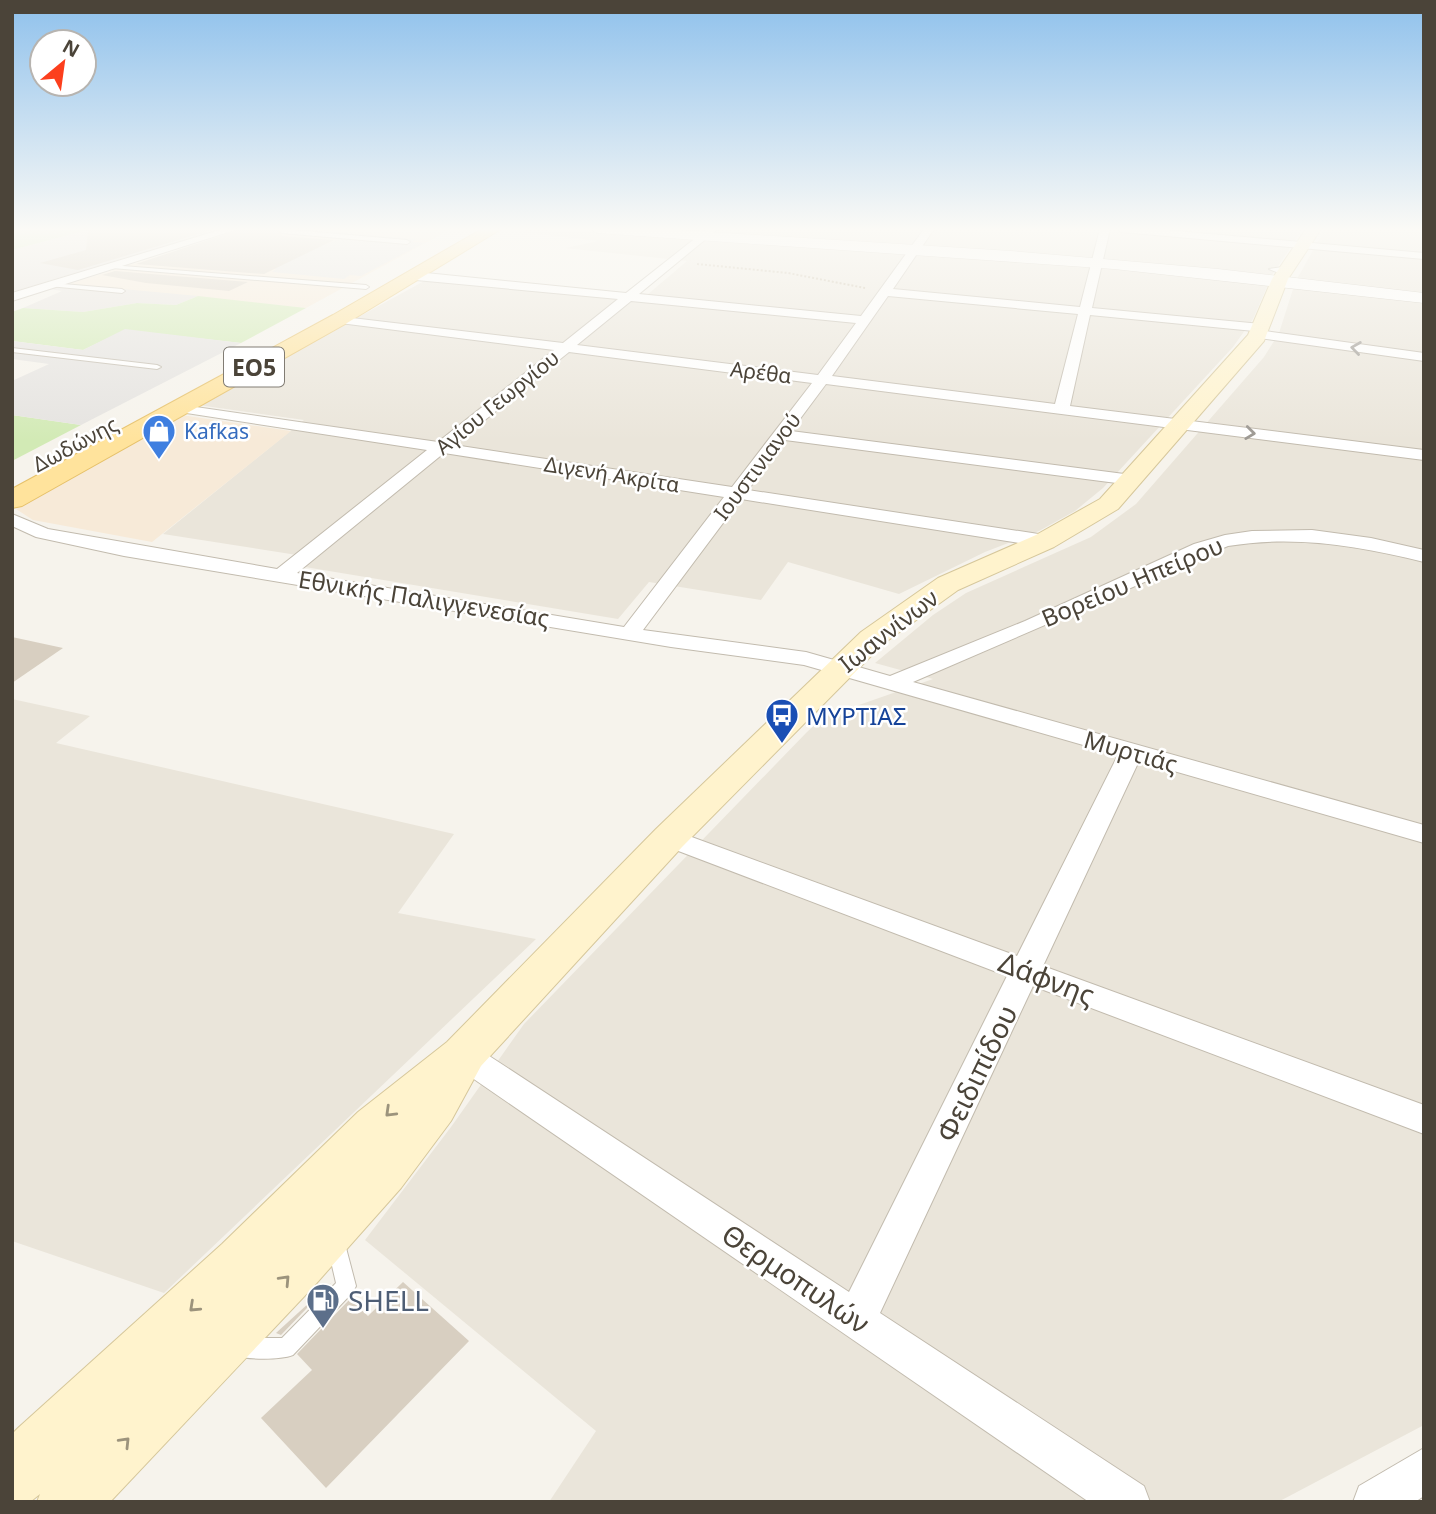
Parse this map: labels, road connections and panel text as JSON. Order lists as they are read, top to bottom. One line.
{"streets":{"main road":["ΕΟ5","Δωδώνης","Ιωαννίνων"],"street":["Αρέθα","Αγίου Γεωργίου","Ιουστινιανού","Διγενή Ακρίτα","Βορείου Ηπείρου","Εθνικής Παλιγγενεσίας","Μυρτιάς","Δάφνης","Φειδιπίδου","Θερμοπυλών"]},"crossings":[["Αρέθα","Αγίου Γεωργίου"],["Αρέθα","Δωδώνης"],["Αρέθα","Ιουστινιανού"],["Αρέθα","Ιωαννίνων"],["Αγίου Γεωργίου","Διγενή Ακρίτα"],["Αγίου Γεωργίου","Εθνικής Παλιγγενεσίας"],["Δωδώνης","Διγενή Ακρίτα"],["Ιουστινιανού","Διγενή Ακρίτα"],["Ιουστινιανού","Εθνικής Παλιγγενεσίας"],["Διγενή Ακρίτα","Ιωαννίνων"],["Βορείου Ηπείρου","Μυρτιάς"],["Εθνικής Παλιγγενεσίας","Ιωαννίνων"],["Εθνικής Παλιγγενεσίας","Μυρτιάς"],["Ιωαννίνων","Μυρτιάς"],["Ιωαννίνων","Δάφνης"],["Ιωαννίνων","Θερμοπυλών"],["Μυρτιάς","Φειδιπίδου"],["Δάφνης","Φειδιπίδου"],["Φειδιπίδου","Θερμοπυλών"]],"places":{"shop":["Kafkas"],"bus stop":["ΜΥΡΤΙΑΣ"],"fuel station":["SHELL"]},"north":"top right"}
